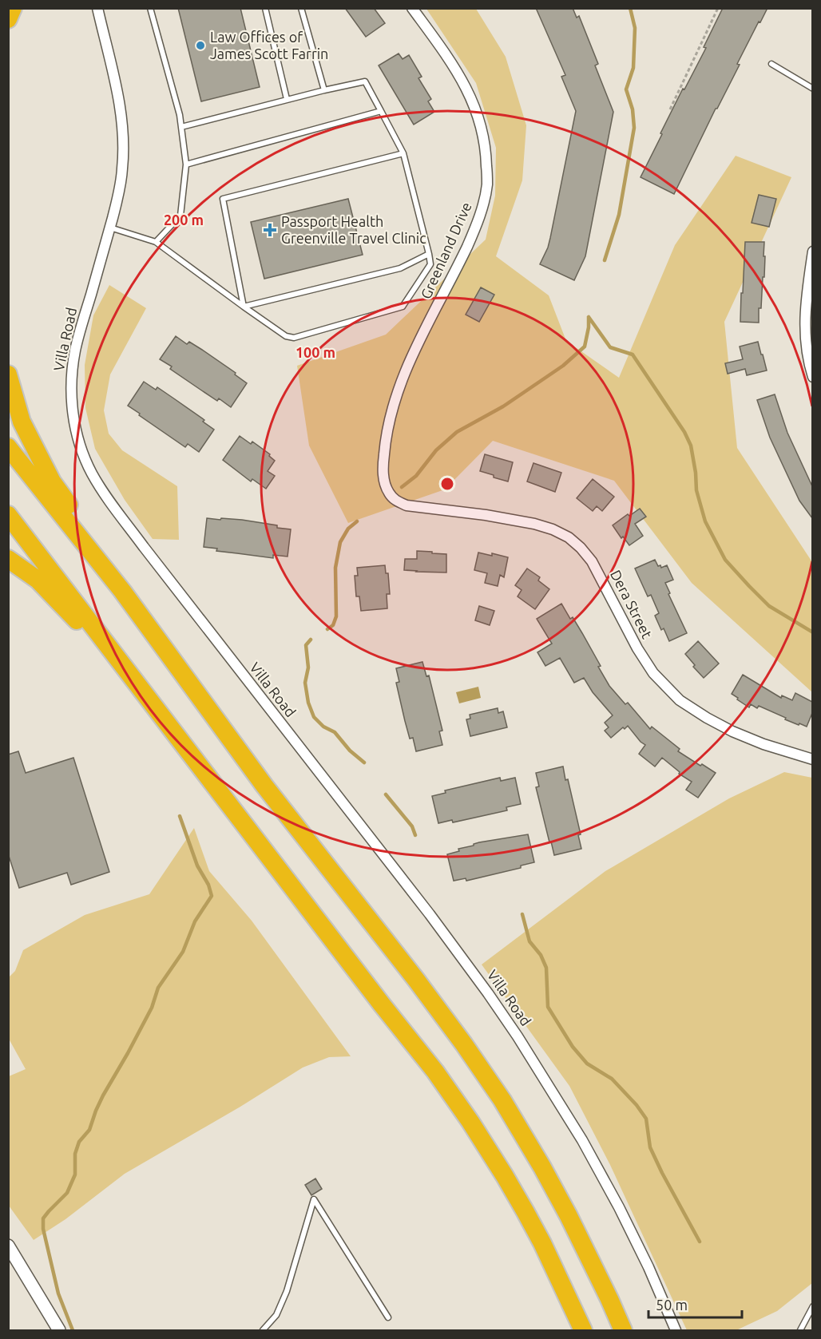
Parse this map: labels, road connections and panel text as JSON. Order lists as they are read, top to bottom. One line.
{"streets":{"street":["Greenland Drive","Villa Road","Dera Street"]},"crossings":[["Greenland Drive","Dera Street"]],"places":{"other":["Law Offices of James Scott Farrin"],"health":["Passport Health Greenville Travel Clinic"]},"scale_bar":"50 m","rings":["200 m","100 m"]}
